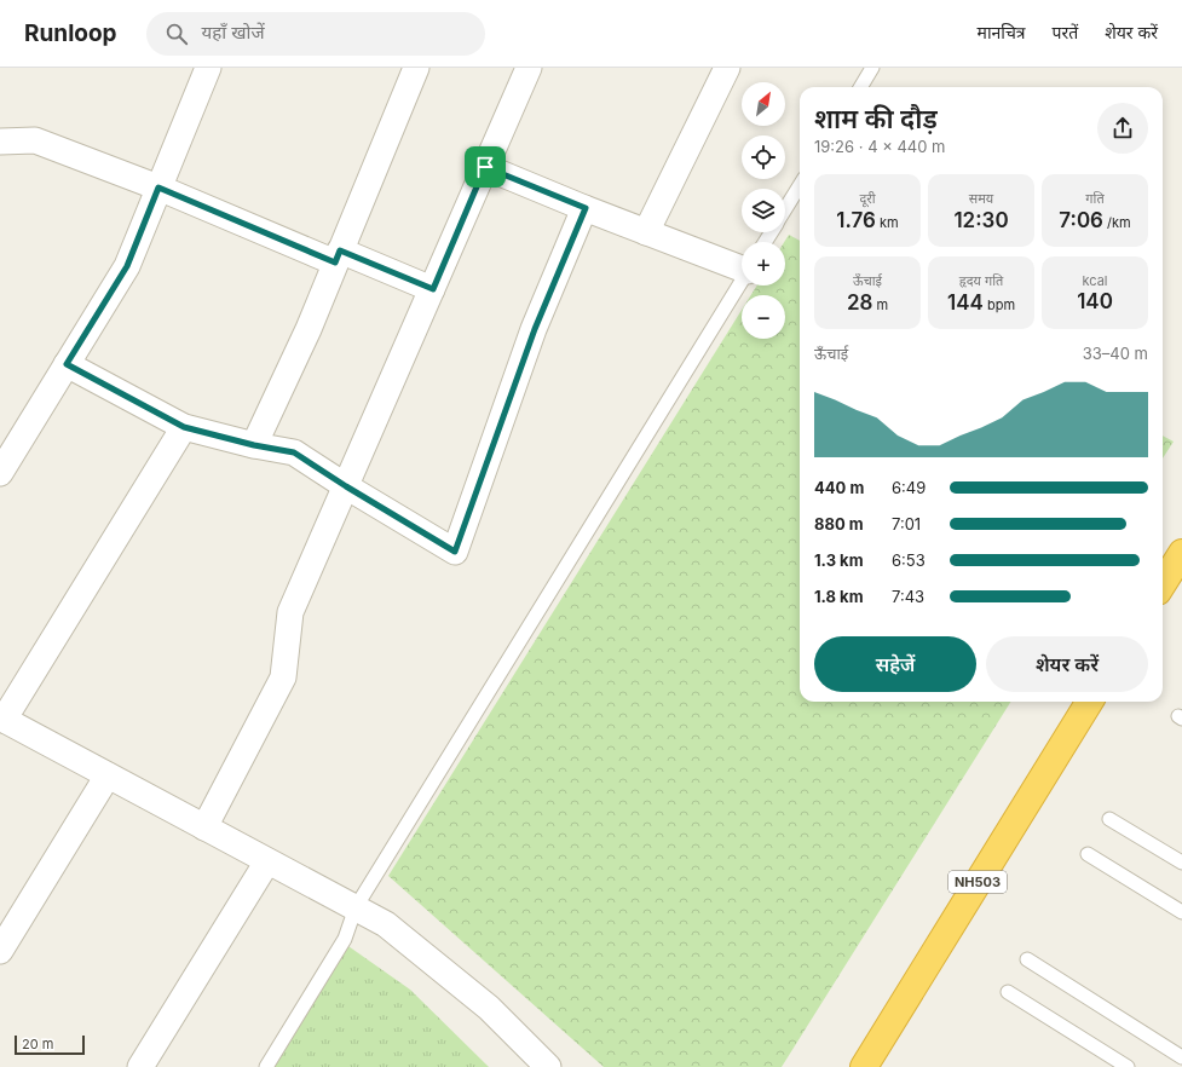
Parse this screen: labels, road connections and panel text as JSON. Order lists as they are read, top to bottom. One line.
{"streets":{"highway":["NH503"]},"scale_bar":"20 m","north":"top right","page":{"header":"Runloop","search":"यहाँ खोजें","nav":["मानचित्र","परतें","शेयर करें"],"map_buttons":["+","−"],"heading":["शाम की दौड़","19:26 · 4 × 440 m"],"stats":[["दूरी","1.76 km"],["समय","12:30"],["गति","7:06 /km"],["ऊँचाई","28 m"],["हृदय गति","144 bpm"],["kcal","140"]],"chart":["ऊँचाई","33–40 m"],"list":[{"name":"440 m","note":"6:49"},{"name":"880 m","note":"7:01"},{"name":"1.3 km","note":"6:53"},{"name":"1.8 km","note":"7:43"}],"buttons":["सहेजें","शेयर करें"],"scale":"20 m"}}
